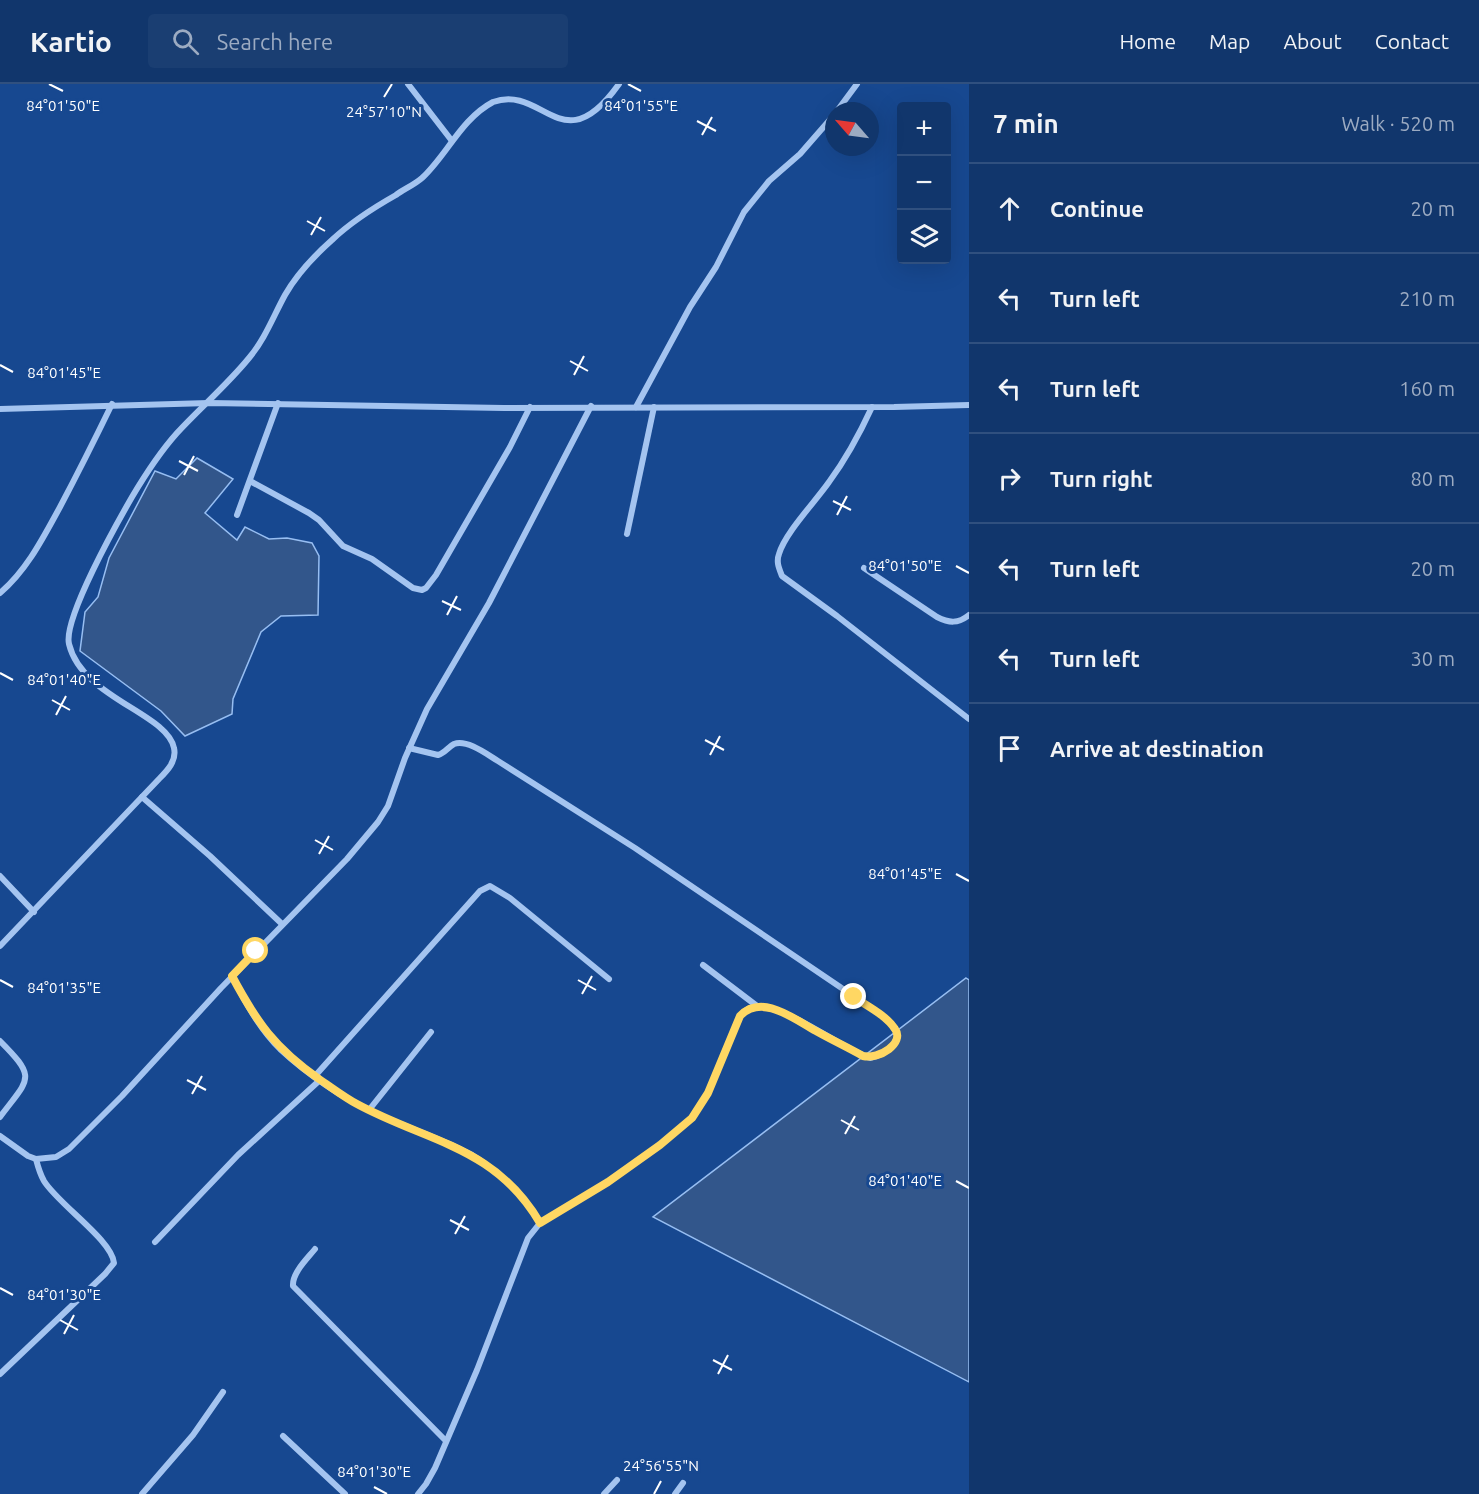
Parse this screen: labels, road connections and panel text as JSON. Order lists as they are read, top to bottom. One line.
{"north":"top left","page":{"header":"Kartio","search":"Search here","nav":["Home","Map","About","Contact"],"heading":["7 min","Walk · 520 m"],"map_buttons":["+","−"],"list":[["Continue","20 m"],["Turn left","210 m"],["Turn left","160 m"],["Turn right","80 m"],["Turn left","20 m"],["Turn left","30 m"],"Arrive at destination"]},"coordinates":["84°01'50\"E","84°01'55\"E","24°57'10\"N","84°01'45\"E","84°01'40\"E","84°01'35\"E","84°01'30\"E","24°56'55\"N"]}
